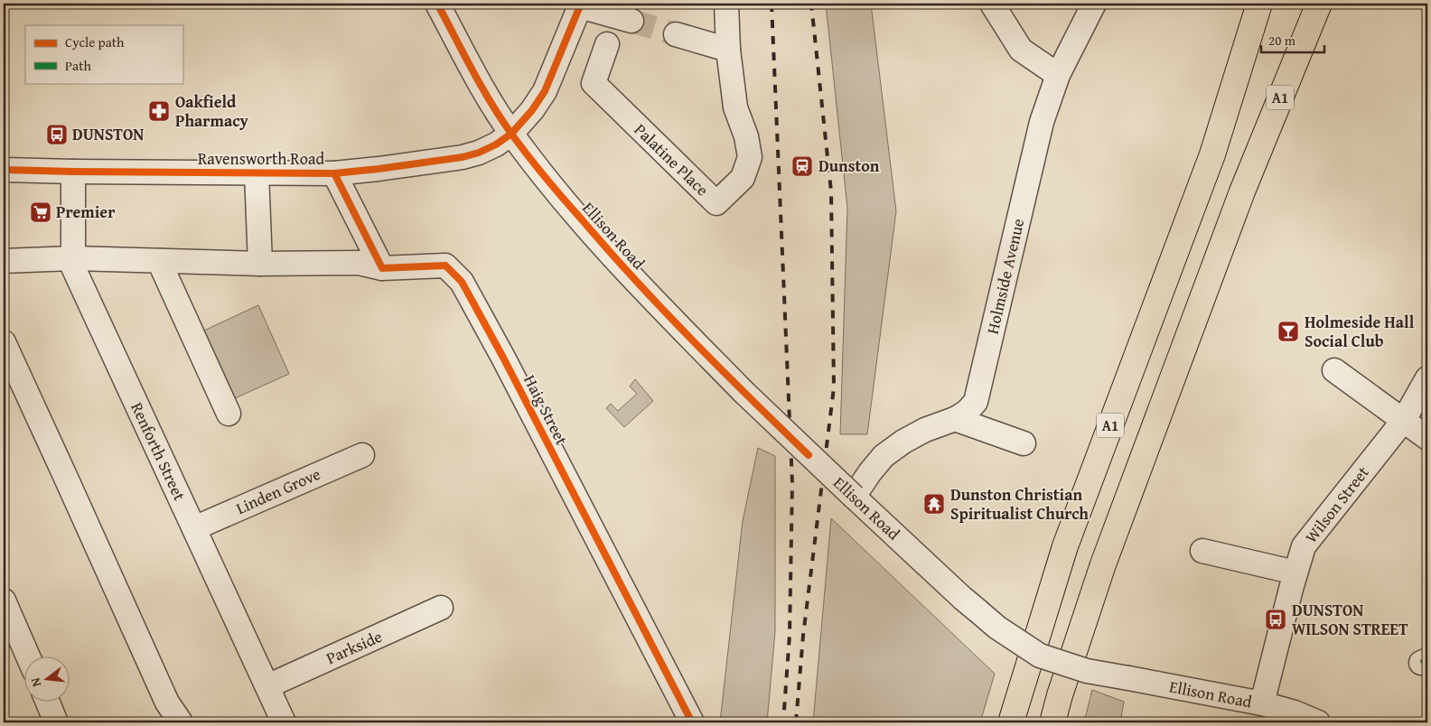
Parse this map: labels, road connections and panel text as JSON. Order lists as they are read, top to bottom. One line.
{"streets":{"highway":["A1"],"street":["Ravensworth Road","Palatine Place","Ellison Road","Holmside Avenue","Haig Street","Renforth Street","Linden Grove","Wilson Street","Parkside"]},"crossings":[["Ravensworth Road","Ellison Road"],["Ravensworth Road","Renforth Street"],["Ellison Road","Holmside Avenue"],["Ellison Road","Wilson Street"],["Haig Street","Renforth Street"],["Renforth Street","Linden Grove"],["Renforth Street","Parkside"]],"places":{"pharmacy":["Oakfield Pharmacy"],"bus stop":["DUNSTON","DUNSTON WILSON STREET"],"station":["Dunston"],"supermarket":["Premier"],"bar":["Holmeside Hall Social Club"],"temple":["Dunston Christian Spiritualist Church"]},"legend":["Cycle path","Path"],"scale_bar":"20 m","north":"left"}
